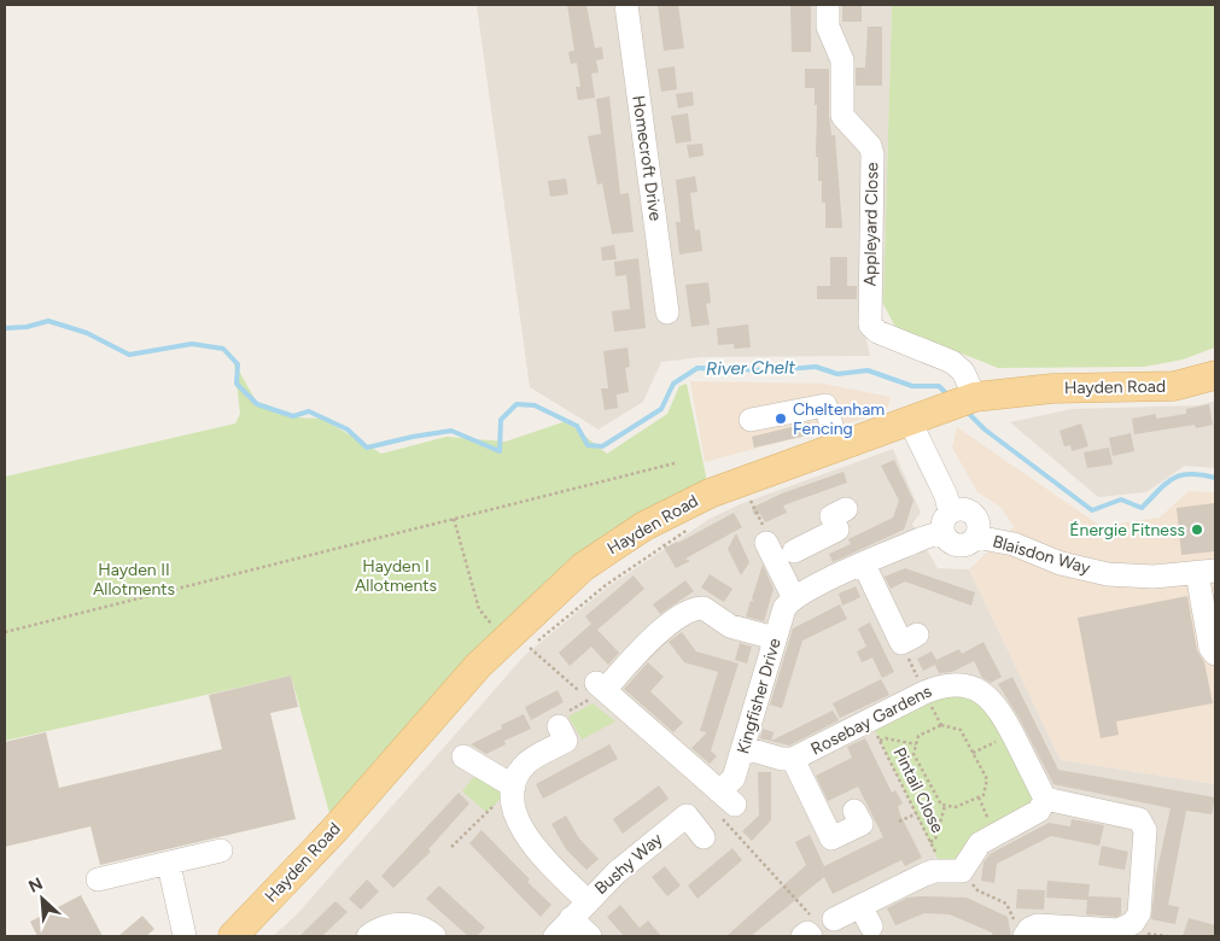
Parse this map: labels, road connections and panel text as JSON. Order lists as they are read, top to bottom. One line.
{"streets":{"main road":["Hayden Road"],"street":["Homecroft Drive","Appleyard Close","Blaisdon Way","Kingfisher Drive","Rosebay Gardens","Bushy Way"],"path":["Pintail Close"]},"crossings":[["Appleyard Close","Hayden Road"],["Kingfisher Drive","Rosebay Gardens"],["Rosebay Gardens","Pintail Close"]],"water":["River Chelt"],"parks":["Hayden I Allotments","Hayden II Allotments"],"places":["Cheltenham Fencing","Énergie Fitness"],"north":"top left"}
